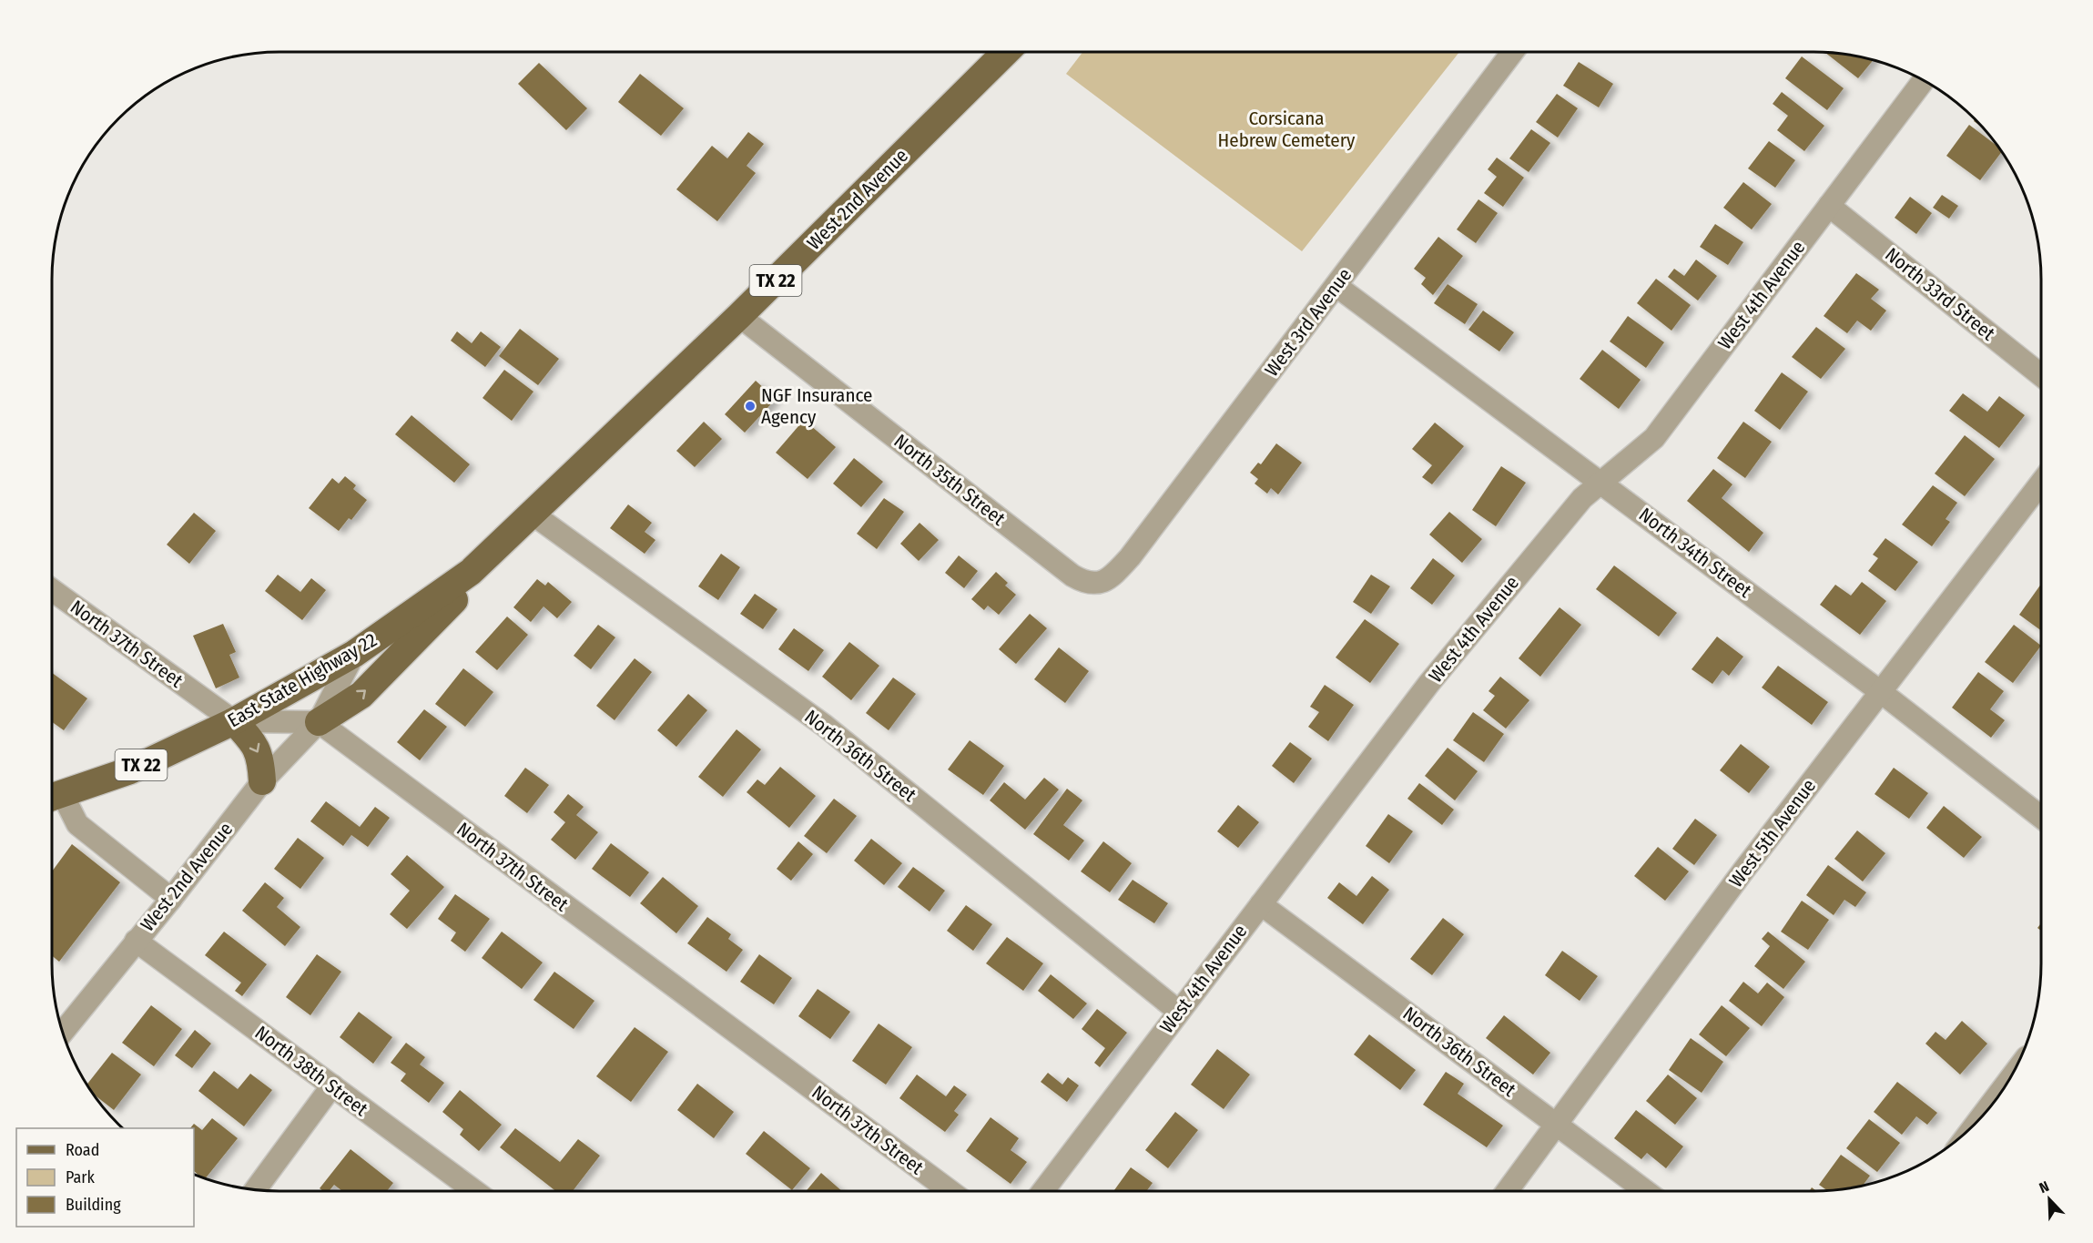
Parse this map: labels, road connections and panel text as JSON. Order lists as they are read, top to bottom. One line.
{"streets":{"main road":["West 2nd Avenue","TX 22","East State Highway 22"],"street":["North 33rd Street","West 4th Avenue","West 3rd Avenue","North 35th Street","North 34th Street","North 37th Street","North 36th Street","West 5th Avenue","North 38th Street"]},"crossings":[["West 2nd Avenue","North 35th Street"],["West 2nd Avenue","North 37th Street"],["West 2nd Avenue","East State Highway 22"],["West 2nd Avenue","North 36th Street"],["West 2nd Avenue","North 38th Street"],["North 33rd Street","West 4th Avenue"],["West 4th Avenue","North 34th Street"],["West 4th Avenue","North 36th Street"],["West 3rd Avenue","North 35th Street"],["West 3rd Avenue","North 34th Street"],["North 34th Street","West 5th Avenue"],["North 37th Street","East State Highway 22"],["East State Highway 22","North 36th Street"],["North 36th Street","West 5th Avenue"]],"parks":["Corsicana Hebrew Cemetery"],"places":["NGF Insurance Agency"],"legend":["Road","Park","Building"],"north":"top left"}
